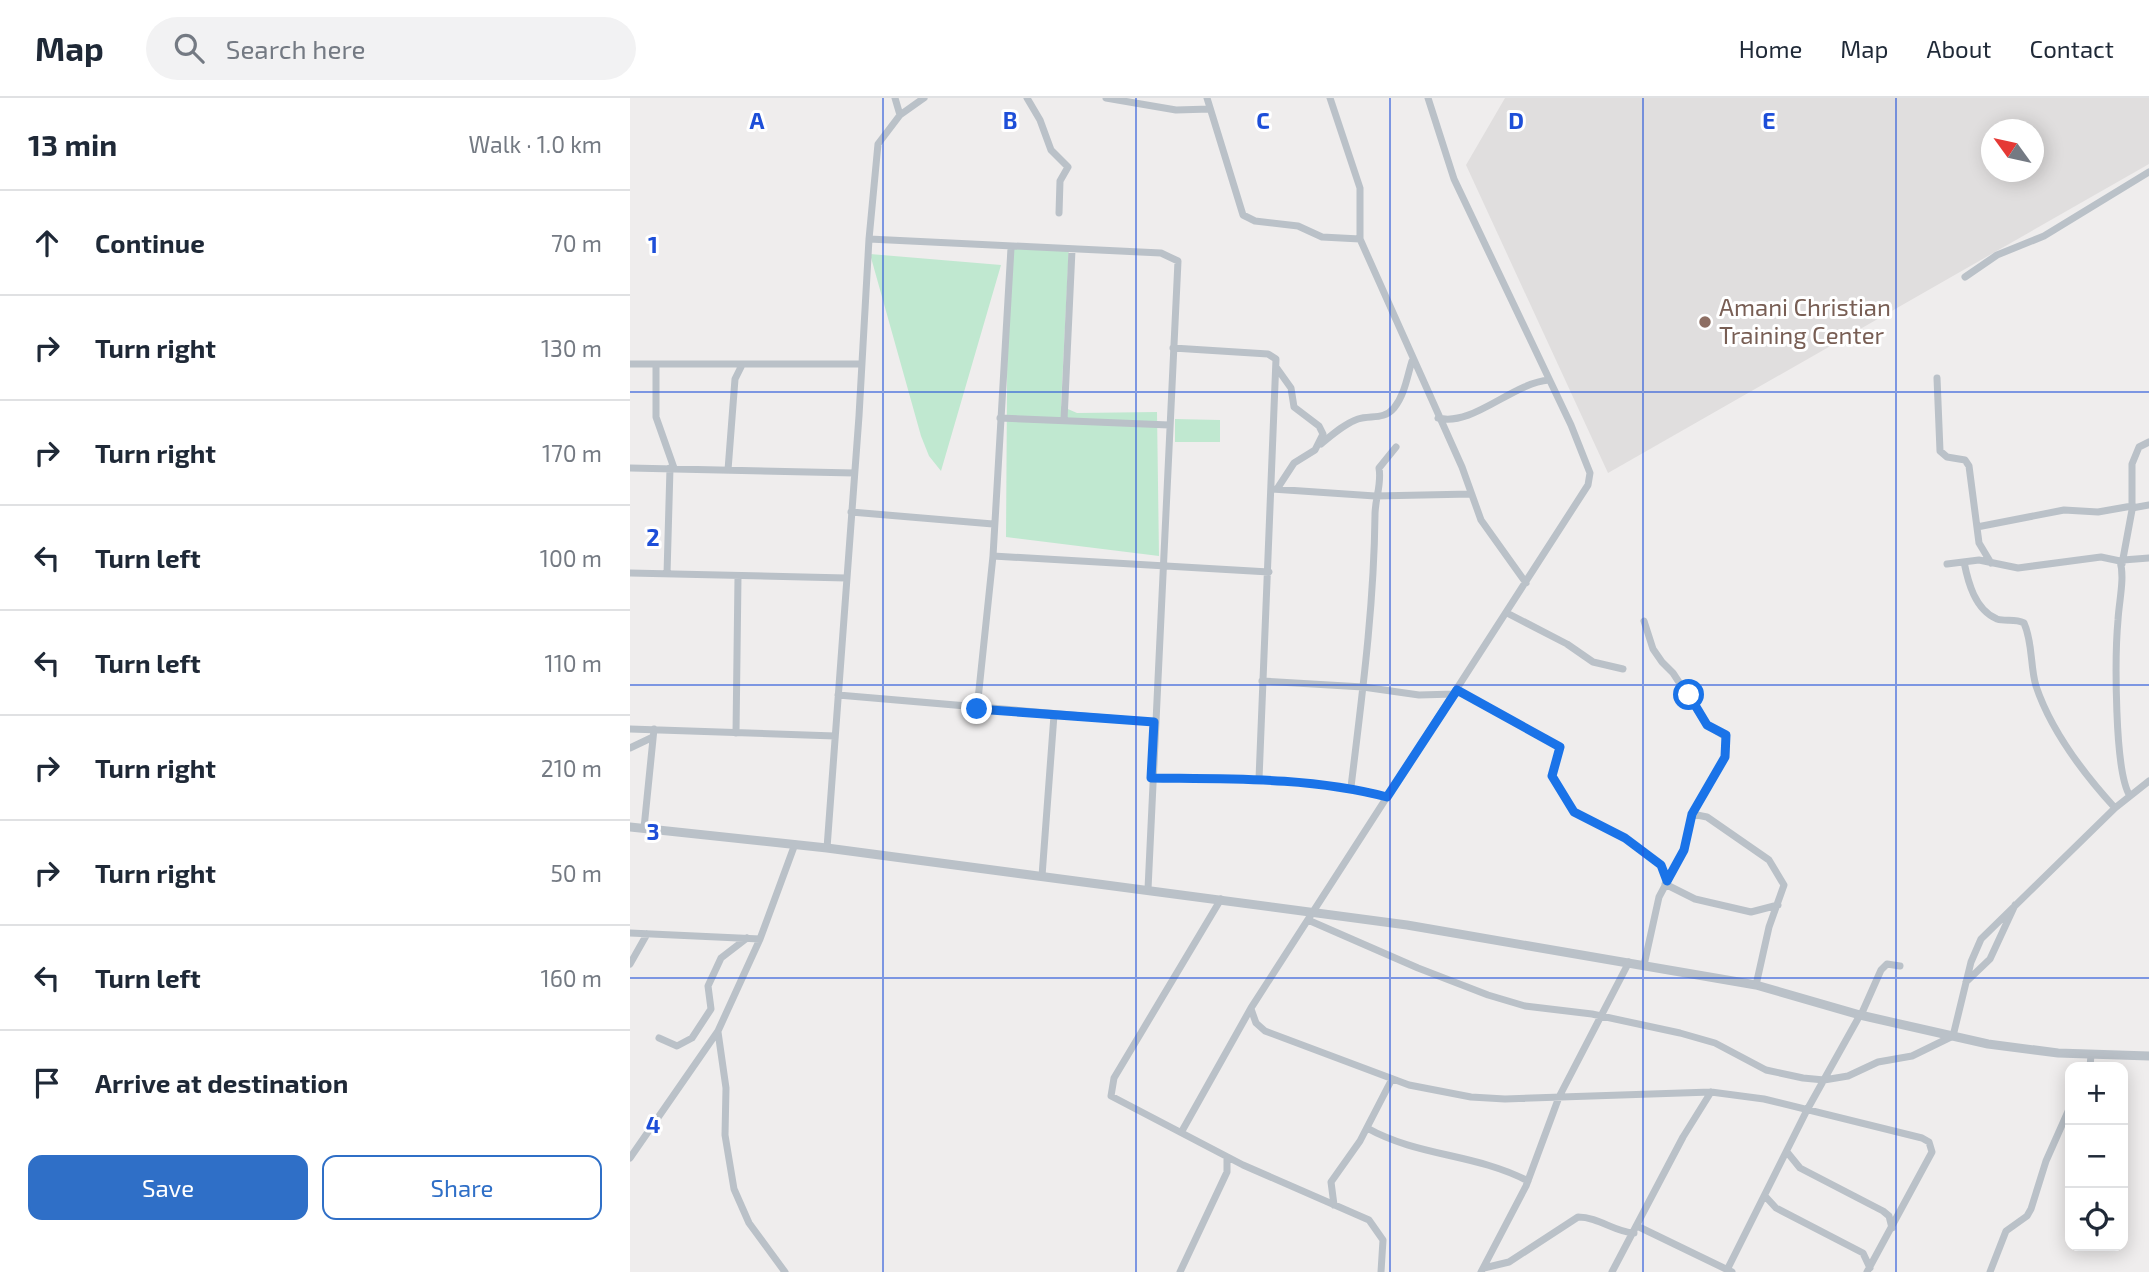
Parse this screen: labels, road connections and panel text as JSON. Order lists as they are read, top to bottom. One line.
{"places":["Amani Christian Training Center"],"north":"top left","page":{"header":"Map","search":"Search here","nav":["Home","Map","About","Contact"],"heading":["13 min","Walk · 1.0 km"],"list":[["Continue","70 m"],["Turn right","130 m"],["Turn right","170 m"],["Turn left","100 m"],["Turn left","110 m"],["Turn right","210 m"],["Turn right","50 m"],["Turn left","160 m"],"Arrive at destination"],"map_buttons":["+","−"],"buttons":["Save","Share"]},"grid":{"columns":["A","B","C","D","E"],"rows":["1","2","3","4"]}}
